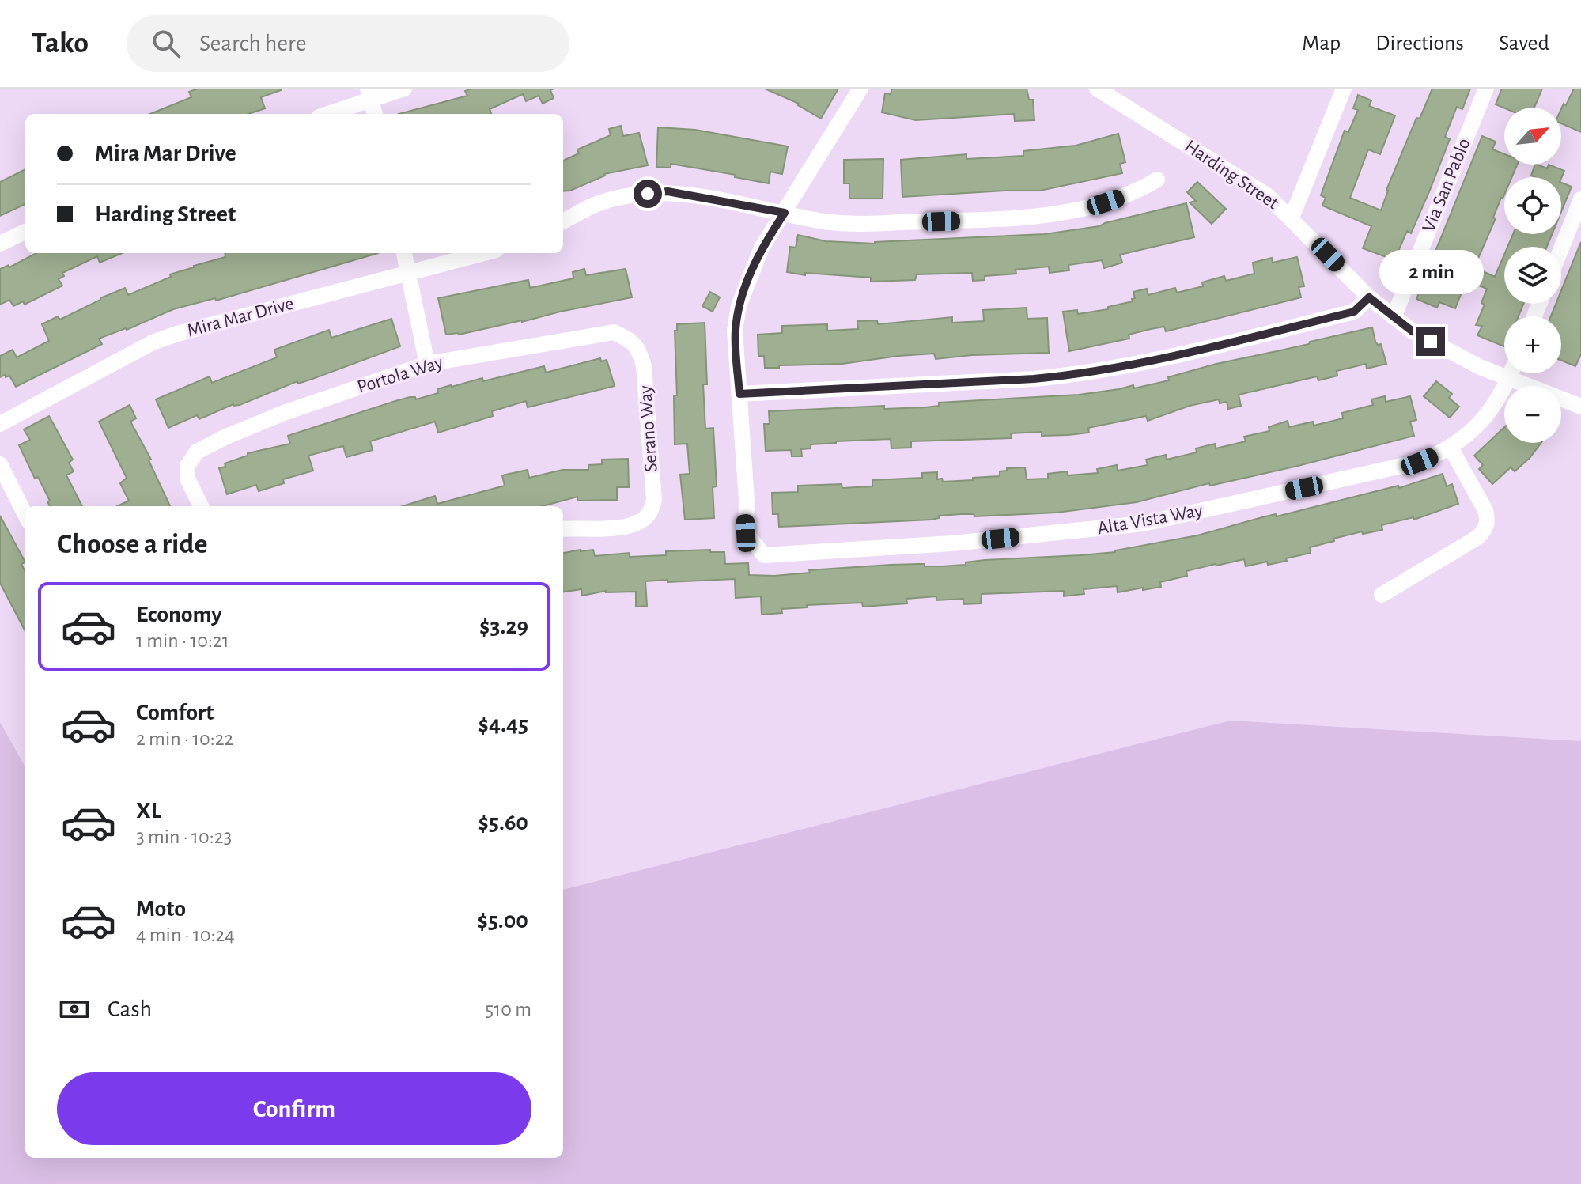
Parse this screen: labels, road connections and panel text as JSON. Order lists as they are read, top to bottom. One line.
{"streets":{"street":["Harding Street","Via San Pablo","Mira Mar Drive","Portola Way","Serano Way","Alta Vista Way"]},"crossings":[["Harding Street","Via San Pablo"],["Harding Street","Alta Vista Way"],["Portola Way","Serano Way"]],"north":"top right","page":{"header":"Tako","search":"Search here","nav":["Map","Directions","Saved"],"map_buttons":["+","−"],"banner":["Mira Mar Drive","Harding Street"],"bubble":"2 min","heading":"Choose a ride","list":[{"name":"Economy","note":"1 min · 10:21","value":"$3.29"},{"name":"Comfort","note":"2 min · 10:22","value":"$4.45"},{"name":"XL","note":"3 min · 10:23","value":"$5.60"},{"name":"Moto","note":"4 min · 10:24","value":"$5.00"}],"pay":["Cash","510 m"],"buttons":"Confirm"}}
